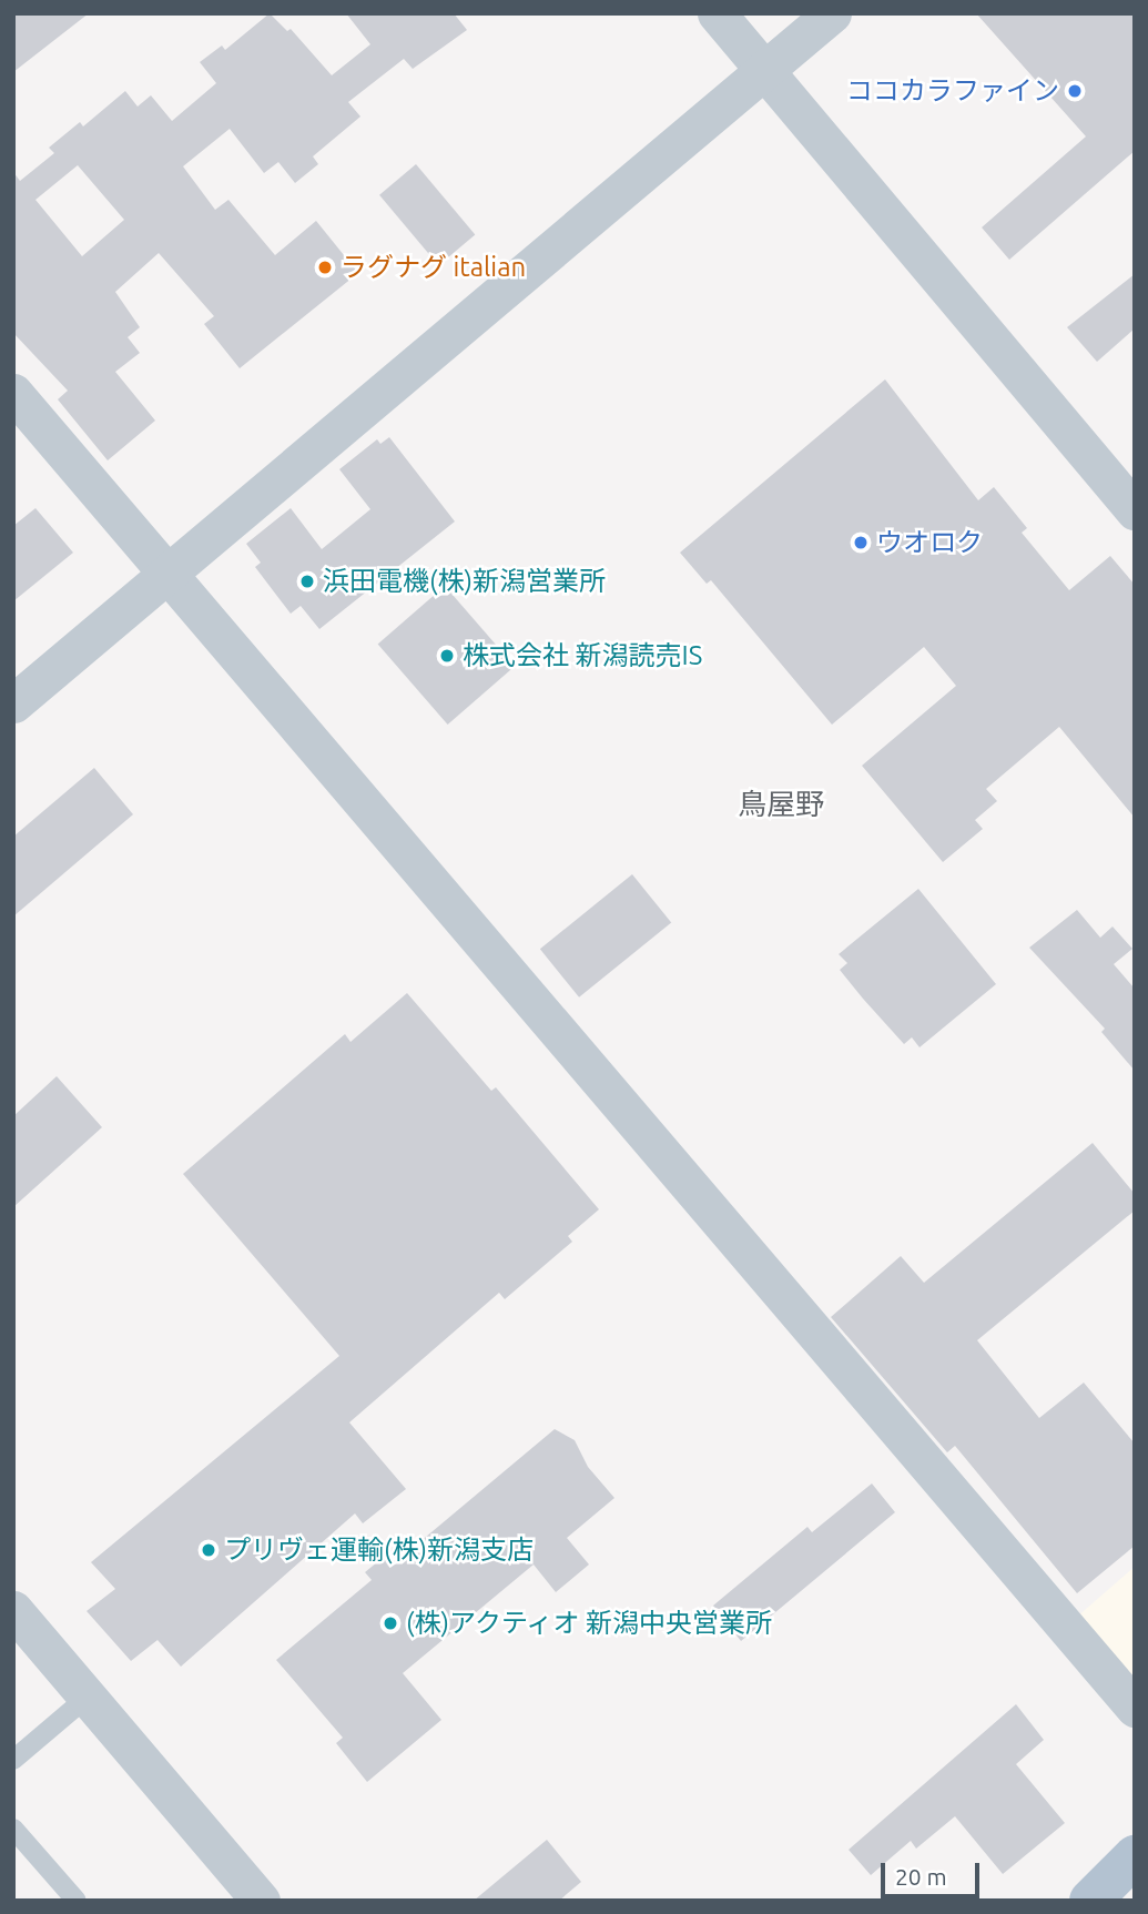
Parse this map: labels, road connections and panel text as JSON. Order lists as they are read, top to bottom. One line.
{"districts":["鳥屋野"],"places":["ココカラファイン","ラグナグ italian","ウオロク","浜田電機(株)新潟営業所","株式会社 新潟読売IS","プリヴェ運輸(株)新潟支店","(株)アクティオ 新潟中央営業所"],"scale_bar":"20 m"}
